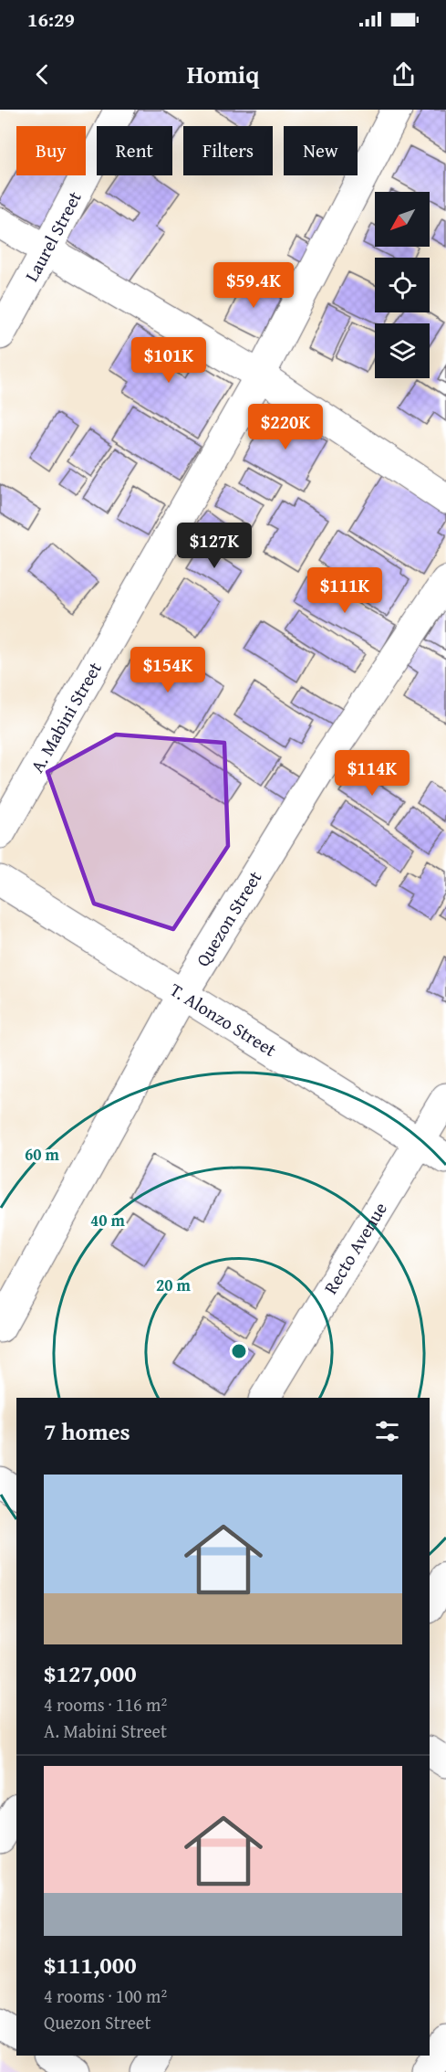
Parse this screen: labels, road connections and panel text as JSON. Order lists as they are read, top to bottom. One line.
{"streets":{"street":["Laurel Street","A. Mabini Street","Quezon Street","T. Alonzo Street","Recto Avenue"]},"crossings":[["Quezon Street","T. Alonzo Street"],["T. Alonzo Street","Recto Avenue"]],"north":"bottom left","page":{"status":"16:29","header":"Homiq","chip":["Buy","Rent","Filters","New"],"price":["$59.4K","$101K","$220K","$127K","$111K","$154K","$114K"],"heading":"7 homes","list":[{"name":"$127,000","note":"4 rooms · 116 m² · A. Mabini Street"},{"name":"$111,000","note":"4 rooms · 100 m² · Quezon Street"}]},"rings":["60 m","40 m","20 m"]}
